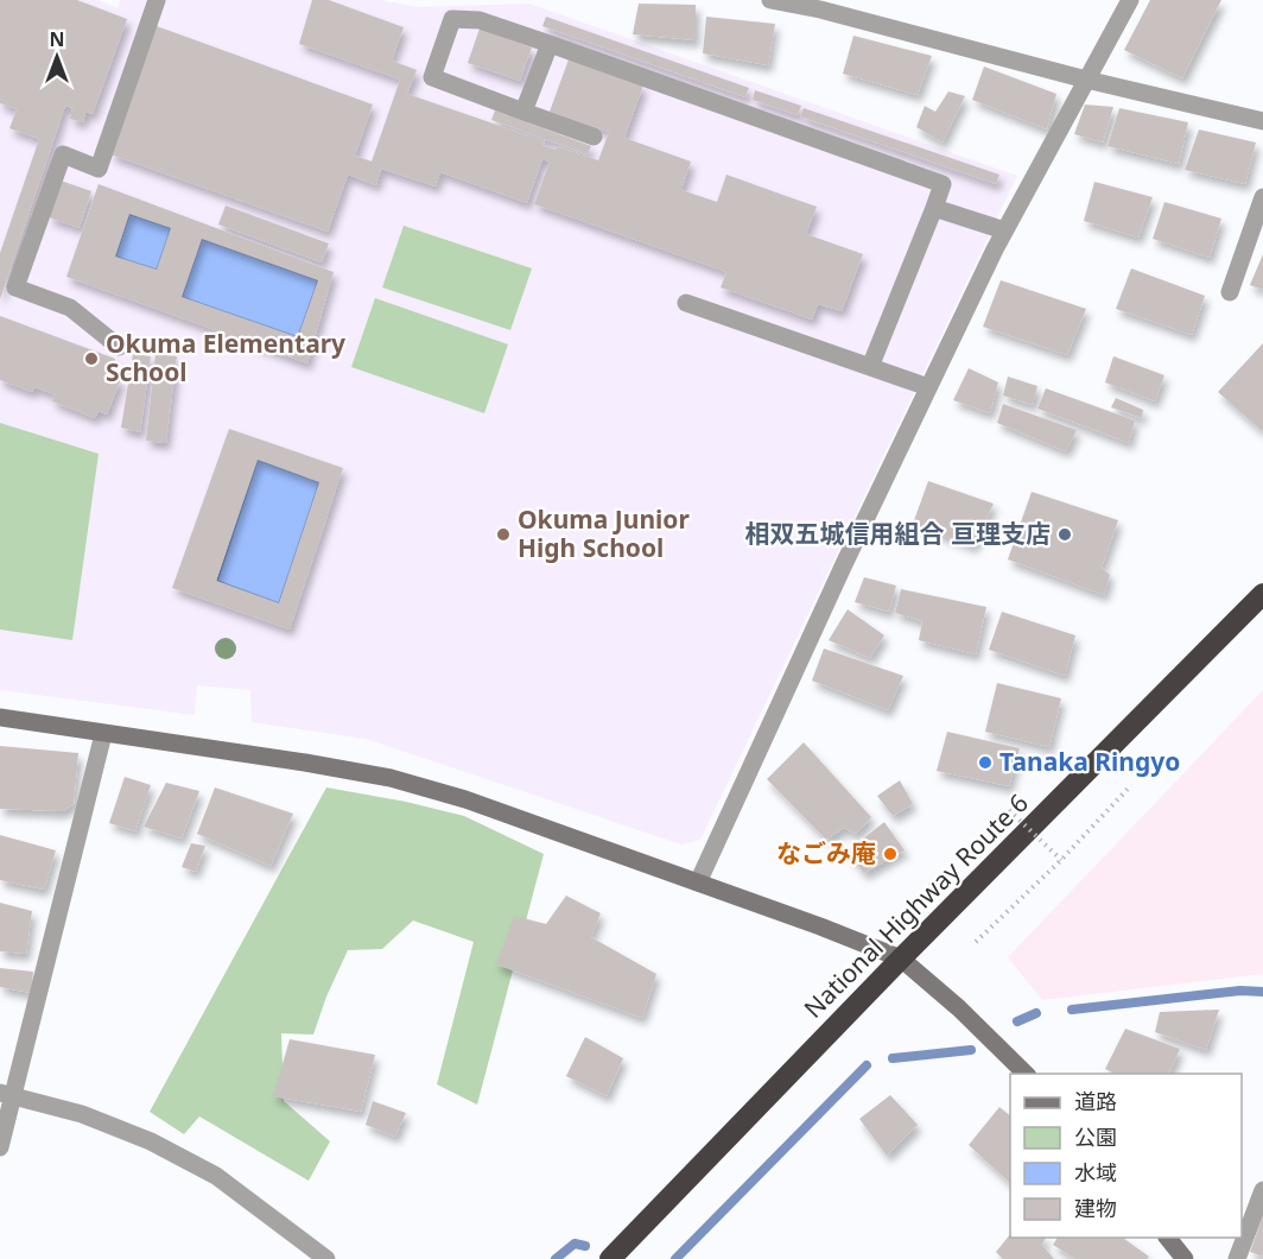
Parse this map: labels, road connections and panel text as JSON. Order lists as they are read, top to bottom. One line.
{"streets":{"highway":["National Highway Route 6"]},"places":["Okuma Elementary School","Okuma Junior High School","相双五城信用組合 亘理支店","Tanaka Ringyo","なごみ庵"],"legend":["道路","公園","水域","建物"],"north":"top"}
